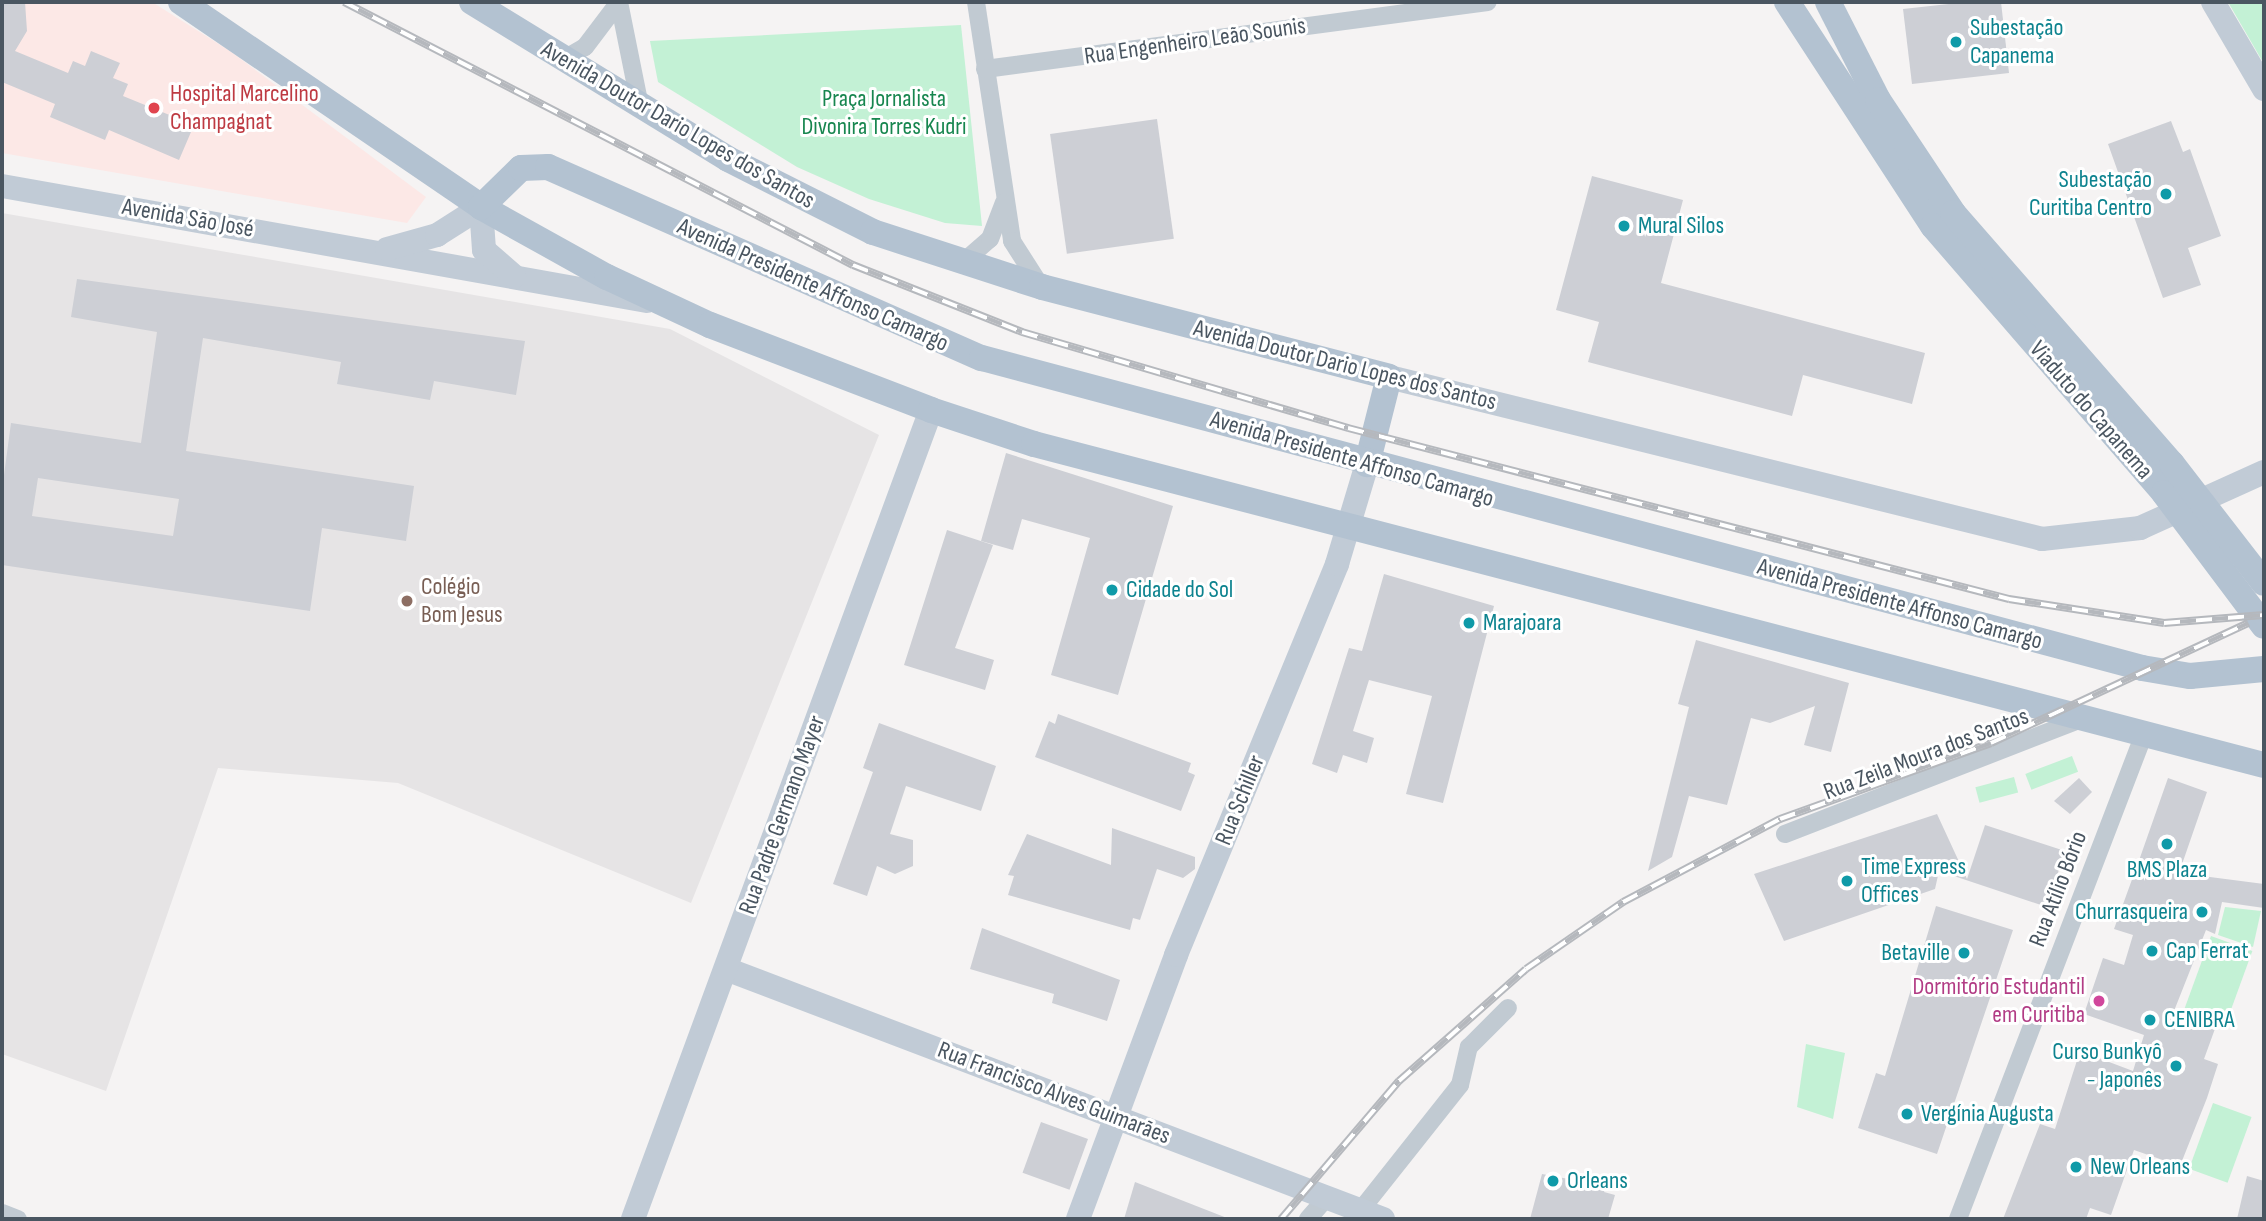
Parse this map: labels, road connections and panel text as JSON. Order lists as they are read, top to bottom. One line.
{"streets":{"main road":["Avenida Doutor Dario Lopes dos Santos","Avenida Presidente Affonso Camargo","Viaduto do Capanema","Rua Schiller"],"street":["Rua Engenheiro Leão Sounis","Avenida São José","Rua Zeila Moura dos Santos","Rua Padre Germano Mayer","Rua Atílio Bório","Rua Francisco Alves Guimarães"]},"crossings":[["Avenida Doutor Dario Lopes dos Santos","Rua Schiller"],["Avenida São José","Avenida Presidente Affonso Camargo"],["Avenida Presidente Affonso Camargo","Rua Schiller"],["Rua Schiller","Rua Francisco Alves Guimarães"],["Rua Padre Germano Mayer","Rua Francisco Alves Guimarães"]],"parks":["Praça Jornalista Divonira Torres Kudri"],"places":["Subestação Capanema","Hospital Marcelino Champagnat","Subestação Curitiba Centro","Mural Silos","Cidade do Sol","Colégio Bom Jesus","Marajoara","BMS Plaza","Time Express Offices","Churrasqueira","Cap Ferrat","Betaville","Dormitório Estudantil em Curitiba","CENIBRA","Curso Bunkyô - Japonês","Vergínia Augusta","New Orleans","Orleans"]}
